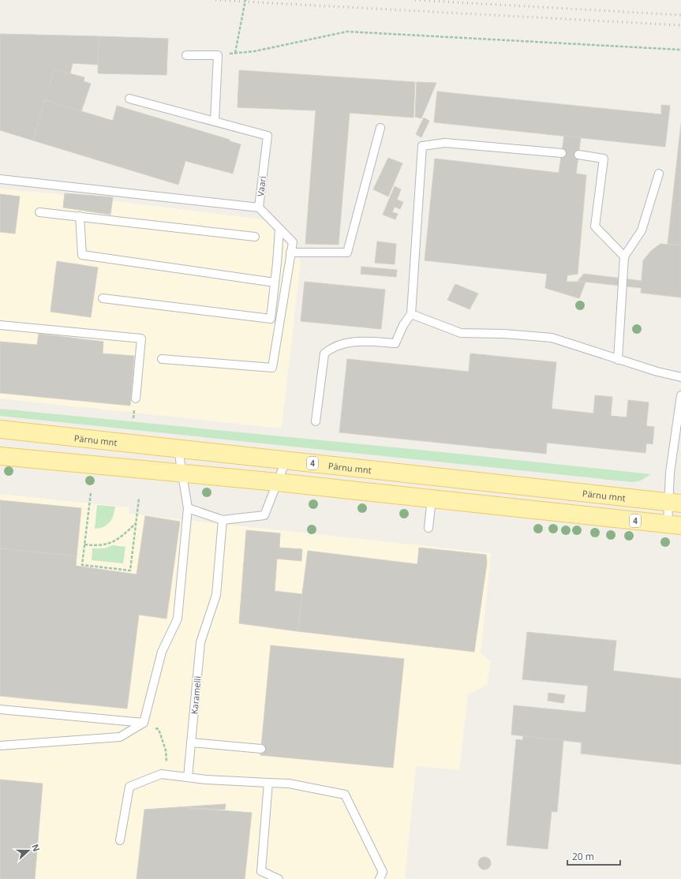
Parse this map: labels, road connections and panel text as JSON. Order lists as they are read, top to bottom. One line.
{"streets":{"main road":["Pärnu mnt","4"],"lane":["Vaari","Karamelli"]},"scale_bar":"20 m","north":"right"}
